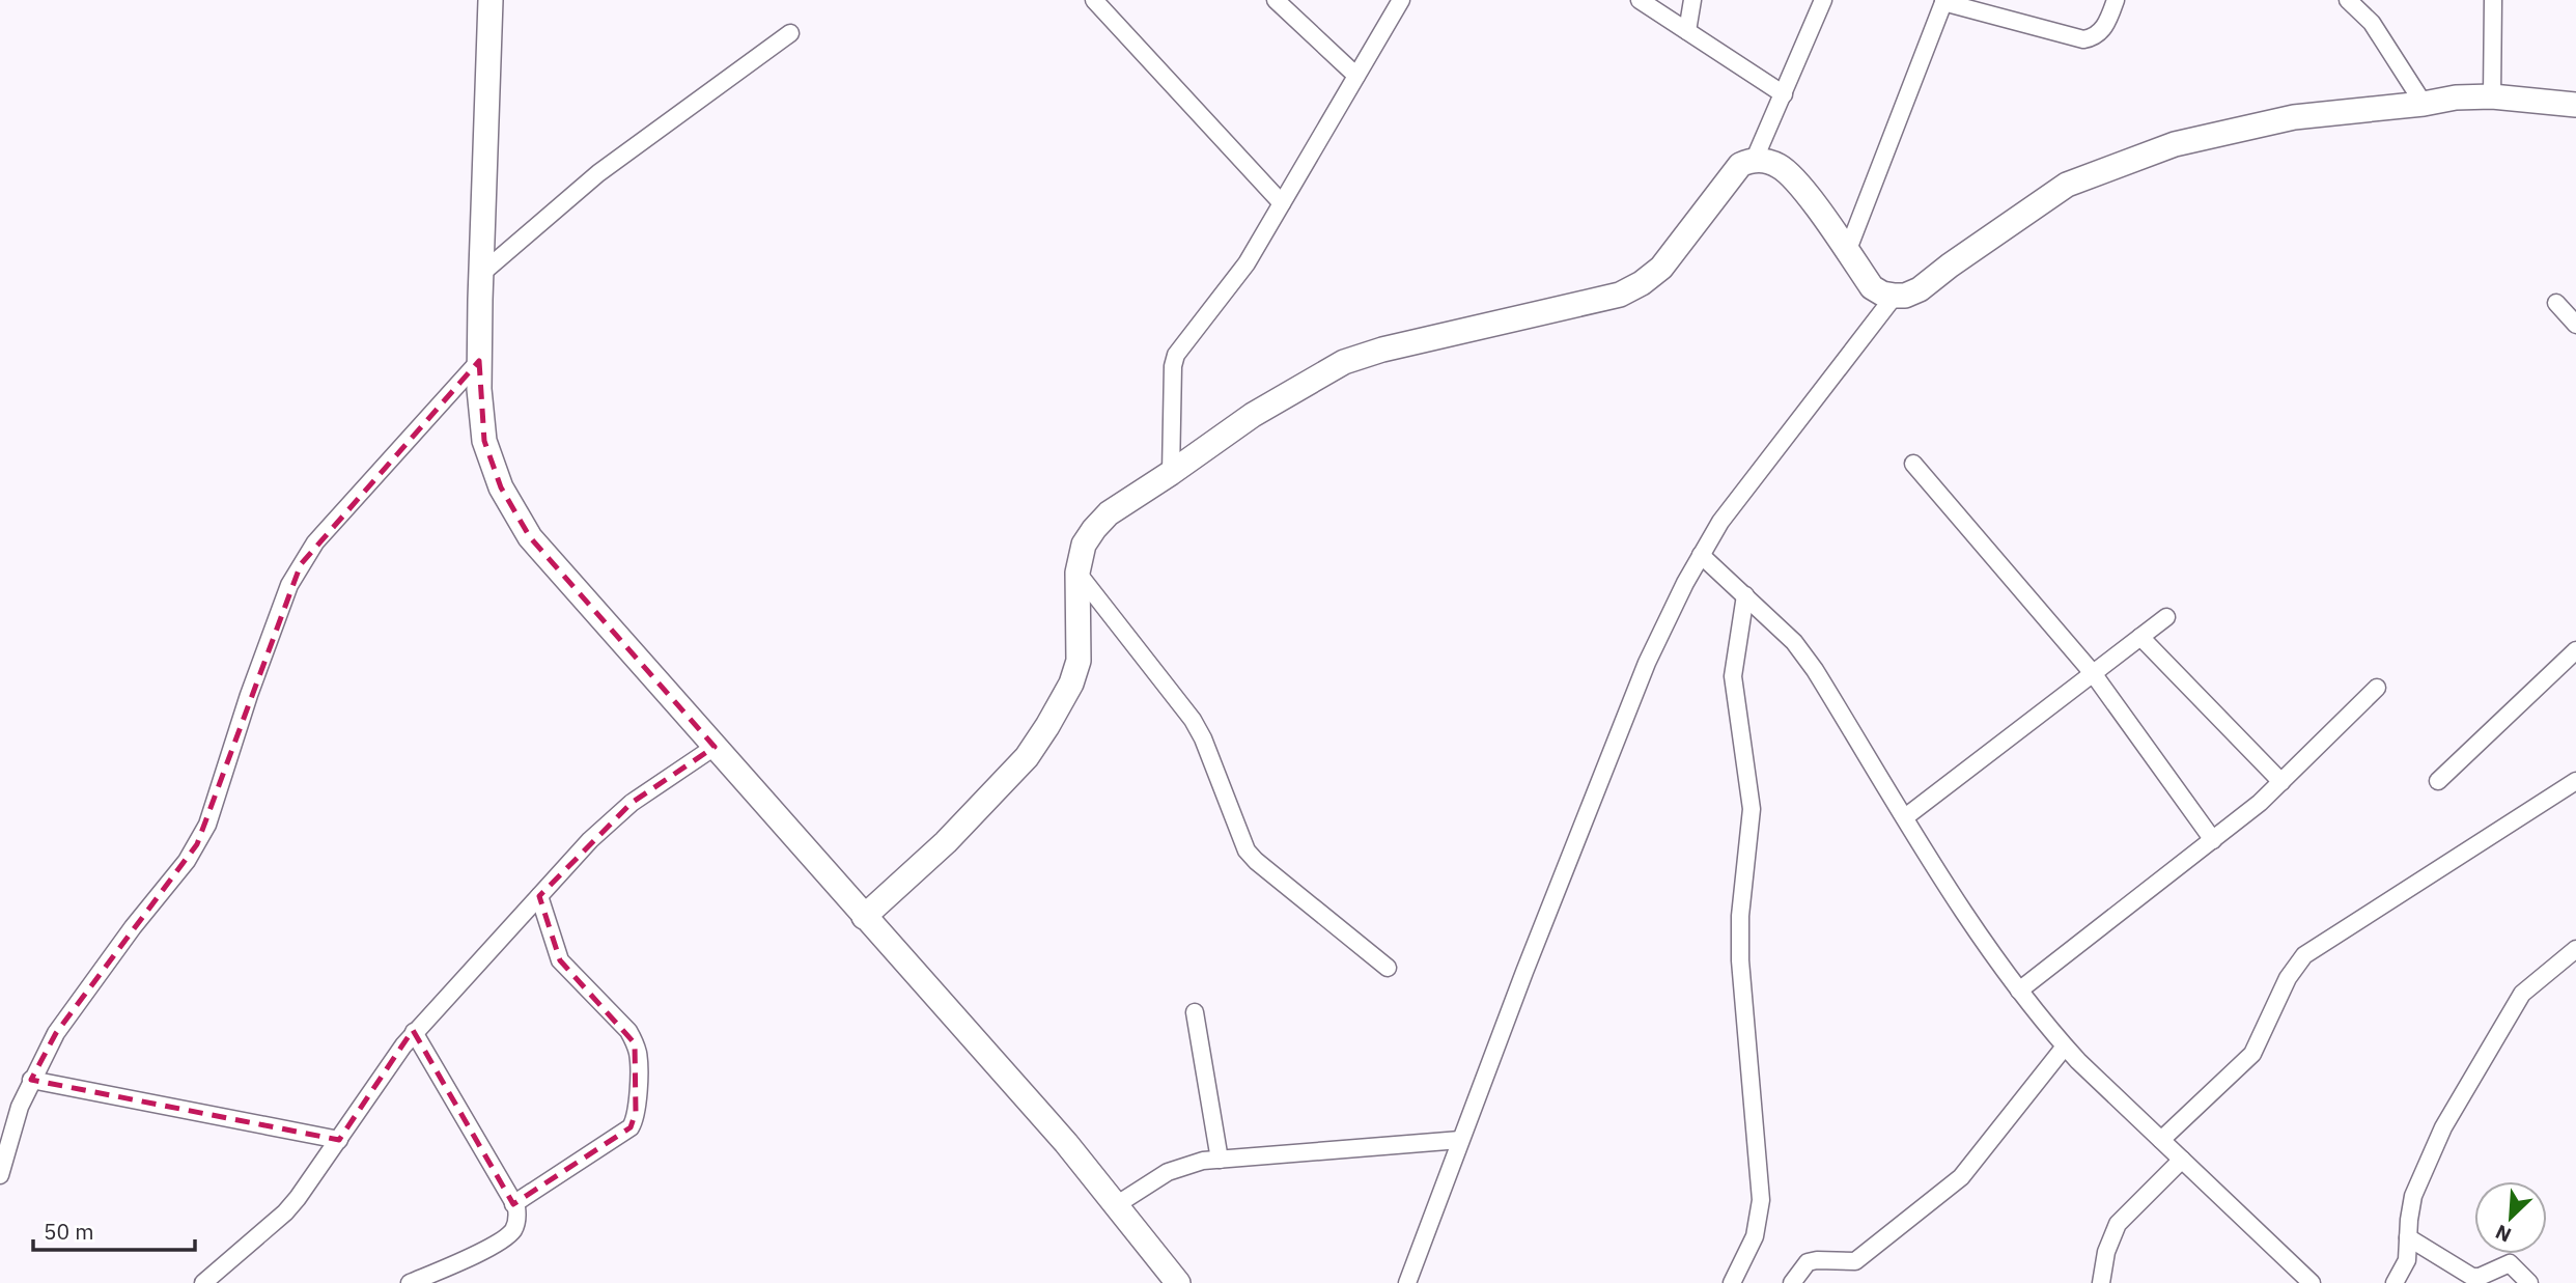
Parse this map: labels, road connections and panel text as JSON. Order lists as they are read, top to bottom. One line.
{"scale_bar":"50 m","north":"bottom left"}
